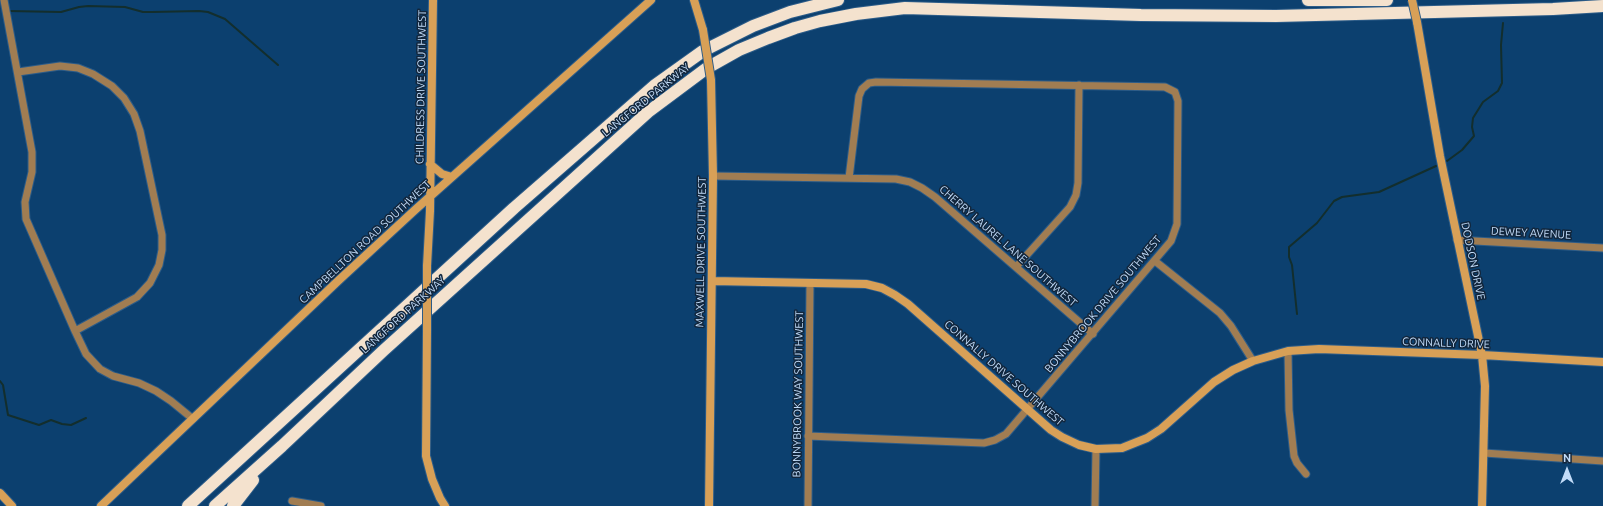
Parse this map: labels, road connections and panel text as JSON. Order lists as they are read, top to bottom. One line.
{"streets":{"highway":["LANGFORD PARKWAY"],"street":["CHILDRESS DRIVE SOUTHWEST","DEWEY AVENUE","CAMPBELLTON ROAD SOUTHWEST","CHERRY LAUREL LANE SOUTHWEST","MAXWELL DRIVE SOUTHWEST","DODSON DRIVE","BONNYBROOK DRIVE SOUTHWEST","CONNALLY DRIVE","CONNALLY DRIVE SOUTHWEST","BONNYBROOK WAY SOUTHWEST"]},"crossings":[["CHILDRESS DRIVE SOUTHWEST","CAMPBELLTON ROAD SOUTHWEST"],["DEWEY AVENUE","DODSON DRIVE"],["CHERRY LAUREL LANE SOUTHWEST","MAXWELL DRIVE SOUTHWEST"],["CHERRY LAUREL LANE SOUTHWEST","BONNYBROOK DRIVE SOUTHWEST"],["MAXWELL DRIVE SOUTHWEST","CONNALLY DRIVE SOUTHWEST"],["DODSON DRIVE","CONNALLY DRIVE"],["BONNYBROOK DRIVE SOUTHWEST","CONNALLY DRIVE SOUTHWEST"],["BONNYBROOK DRIVE SOUTHWEST","BONNYBROOK WAY SOUTHWEST"],["CONNALLY DRIVE","CONNALLY DRIVE SOUTHWEST"],["CONNALLY DRIVE SOUTHWEST","BONNYBROOK WAY SOUTHWEST"]],"north":"top"}
